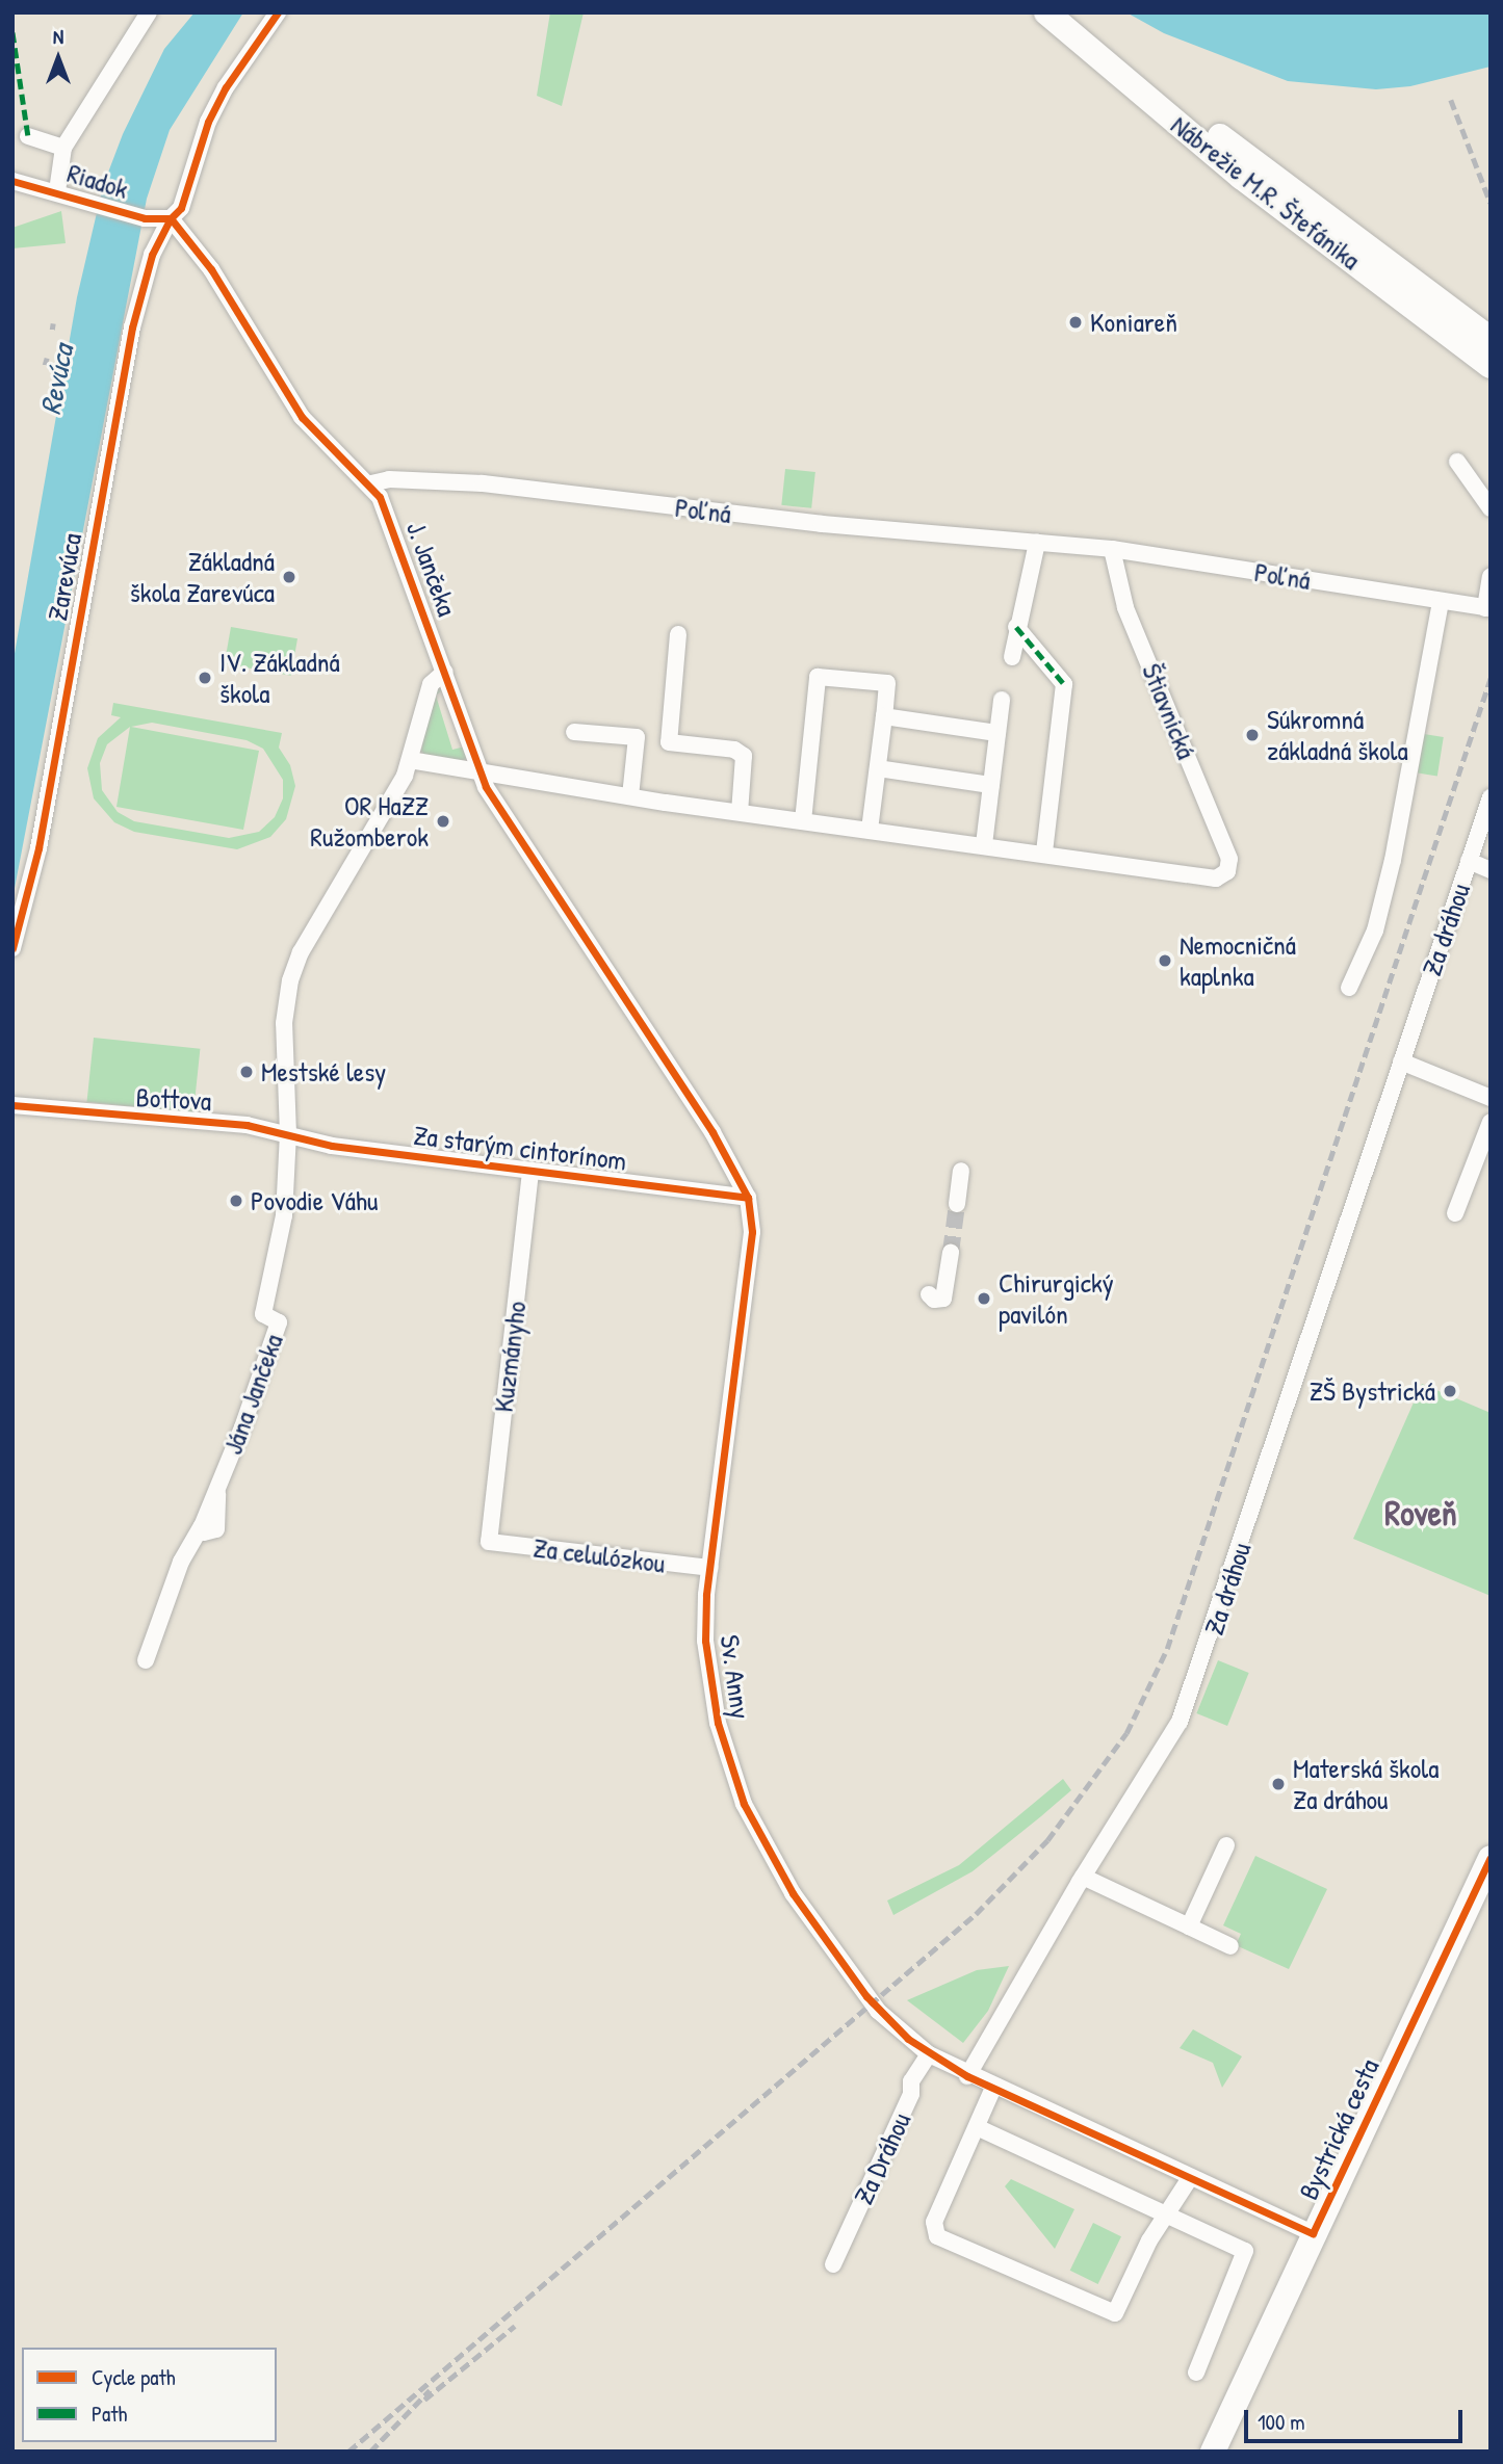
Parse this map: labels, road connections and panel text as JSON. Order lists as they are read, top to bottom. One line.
{"streets":{"main road":["Nábrežie M.R. Štefánika","Bystrická cesta"],"street":["Riadok","Poľná","J. Jančeka","Zarevúca","Štiavnická","Za dráhou","Bottova","Za starým cintorínom","Kuzmányho","Jána Jančeka","Za celulózkou","Sv. Anny","Za Dráhou"]},"crossings":[["Riadok","Zarevúca"],["Poľná","J. Jančeka"],["Poľná","Štiavnická"],["J. Jančeka","Za starým cintorínom"],["J. Jančeka","Sv. Anny"],["Za dráhou","Bystrická cesta"],["Bottova","Za starým cintorínom"],["Bottova","Jána Jančeka"],["Za starým cintorínom","Kuzmányho"],["Za starým cintorínom","Jána Jančeka"],["Za starým cintorínom","Sv. Anny"],["Kuzmányho","Za celulózkou"],["Za celulózkou","Sv. Anny"],["Sv. Anny","Bystrická cesta"],["Sv. Anny","Za Dráhou"],["Bystrická cesta","Za Dráhou"]],"districts":["Roveň"],"water":["Revúca"],"places":["Koniareň","Základná škola Zarevúca","IV. Základná škola","Súkromná základná škola","OR HaZZ Ružomberok","Nemocničná kaplnka","Mestské lesy","Povodie Váhu","Chirurgický pavilón","ZŠ Bystrická","Materská škola Za dráhou"],"legend":["Cycle path","Path"],"scale_bar":"100 m","north":"top"}
